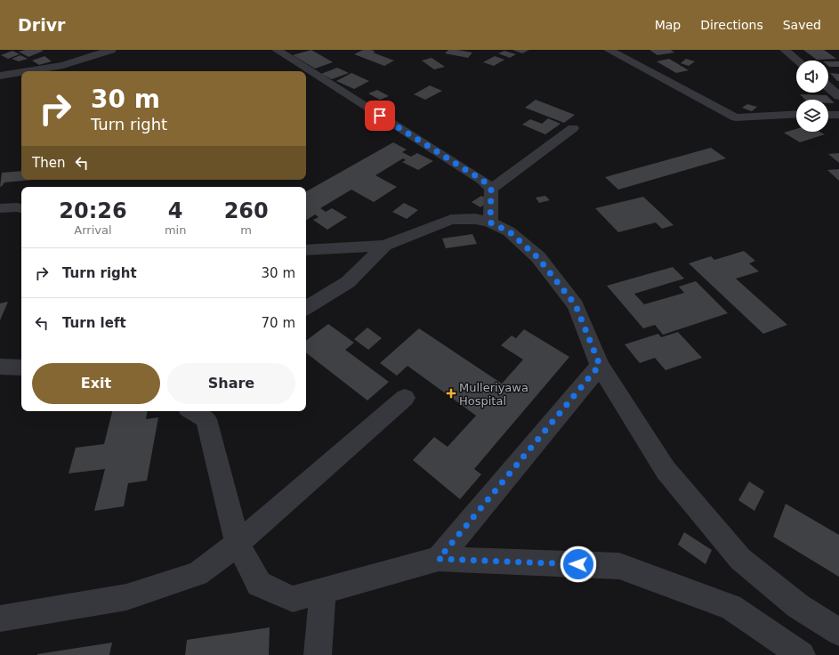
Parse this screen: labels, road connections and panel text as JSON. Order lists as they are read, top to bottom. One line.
{"places":{"health":["Mulleriyawa Hospital"]},"page":{"header":"Drivr","nav":["Map","Directions","Saved"],"turn":["30 m","Turn right"],"then":"Then","eta":["20:26","Arrival","4","min","260","m"],"list":[{"name":"Turn right","value":"30 m"},{"name":"Turn left","value":"70 m"}],"buttons":["Exit","Share"]}}
